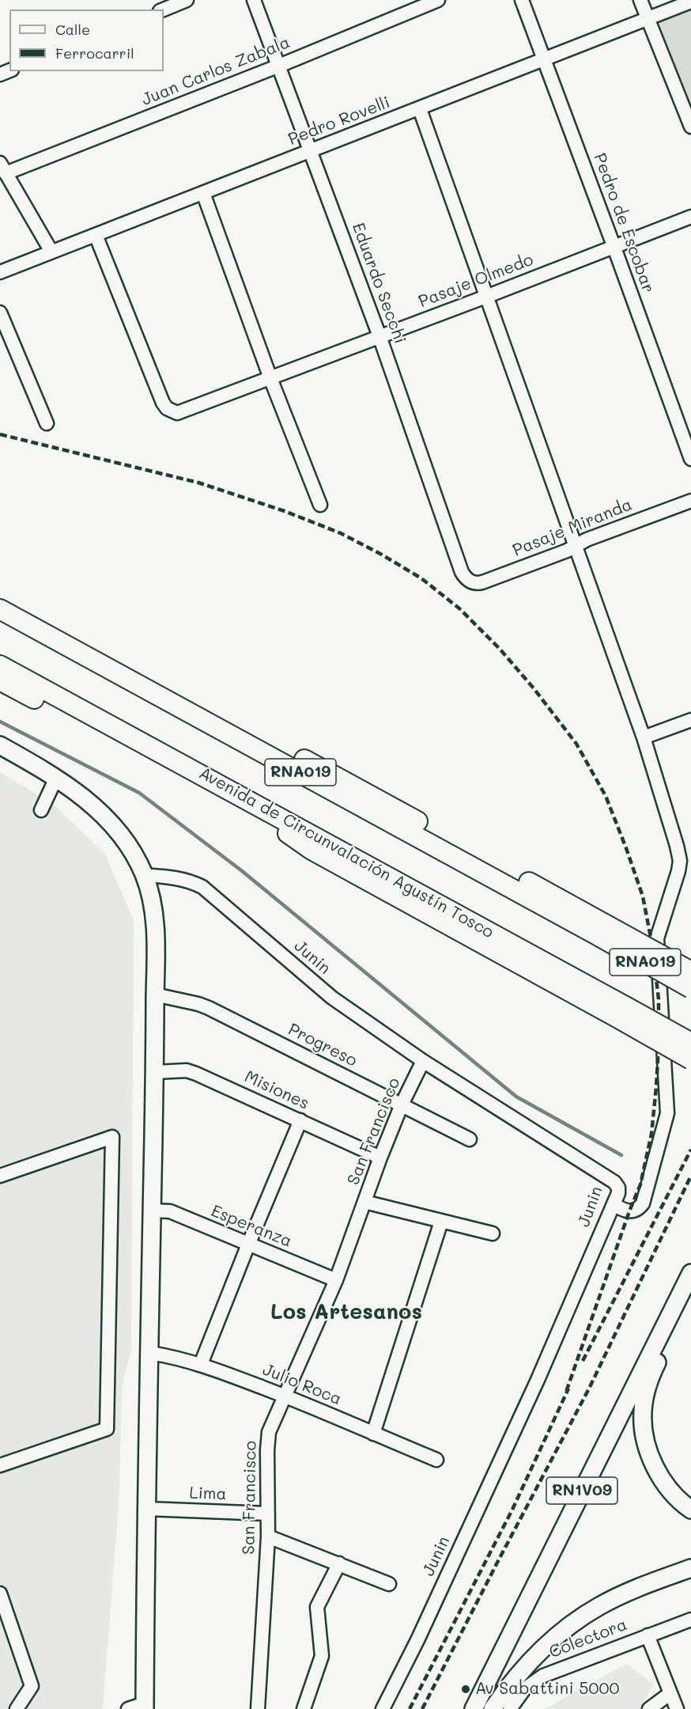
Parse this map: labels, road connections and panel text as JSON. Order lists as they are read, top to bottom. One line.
{"streets":{"highway":["RNA019","Avenida de Circunvalación Agustín Tosco"],"main road":["RN1V09"],"street":["Juan Carlos Zabala","Pedro Rovelli","Pedro de Escobar","Pasaje Olmedo","Eduardo Secchi","Pasaje Miranda","Junin","Progreso","Misiones","San Francisco","Esperanza","Julio Roca","Lima","Colectora"]},"crossings":[["Juan Carlos Zabala","Eduardo Secchi"],["Pedro Rovelli","Pedro de Escobar"],["Pedro Rovelli","Pasaje Olmedo"],["Pedro Rovelli","Eduardo Secchi"],["Pedro de Escobar","Pasaje Olmedo"],["Pasaje Olmedo","Eduardo Secchi"],["Eduardo Secchi","Pasaje Miranda"],["Junin","San Francisco"],["Progreso","San Francisco"],["Misiones","San Francisco"],["San Francisco","Esperanza"],["San Francisco","Julio Roca"],["San Francisco","Lima"]],"districts":["Los Artesanos"],"places":["Av Sabattini 5000"],"legend":["Calle","Ferrocarril"]}
